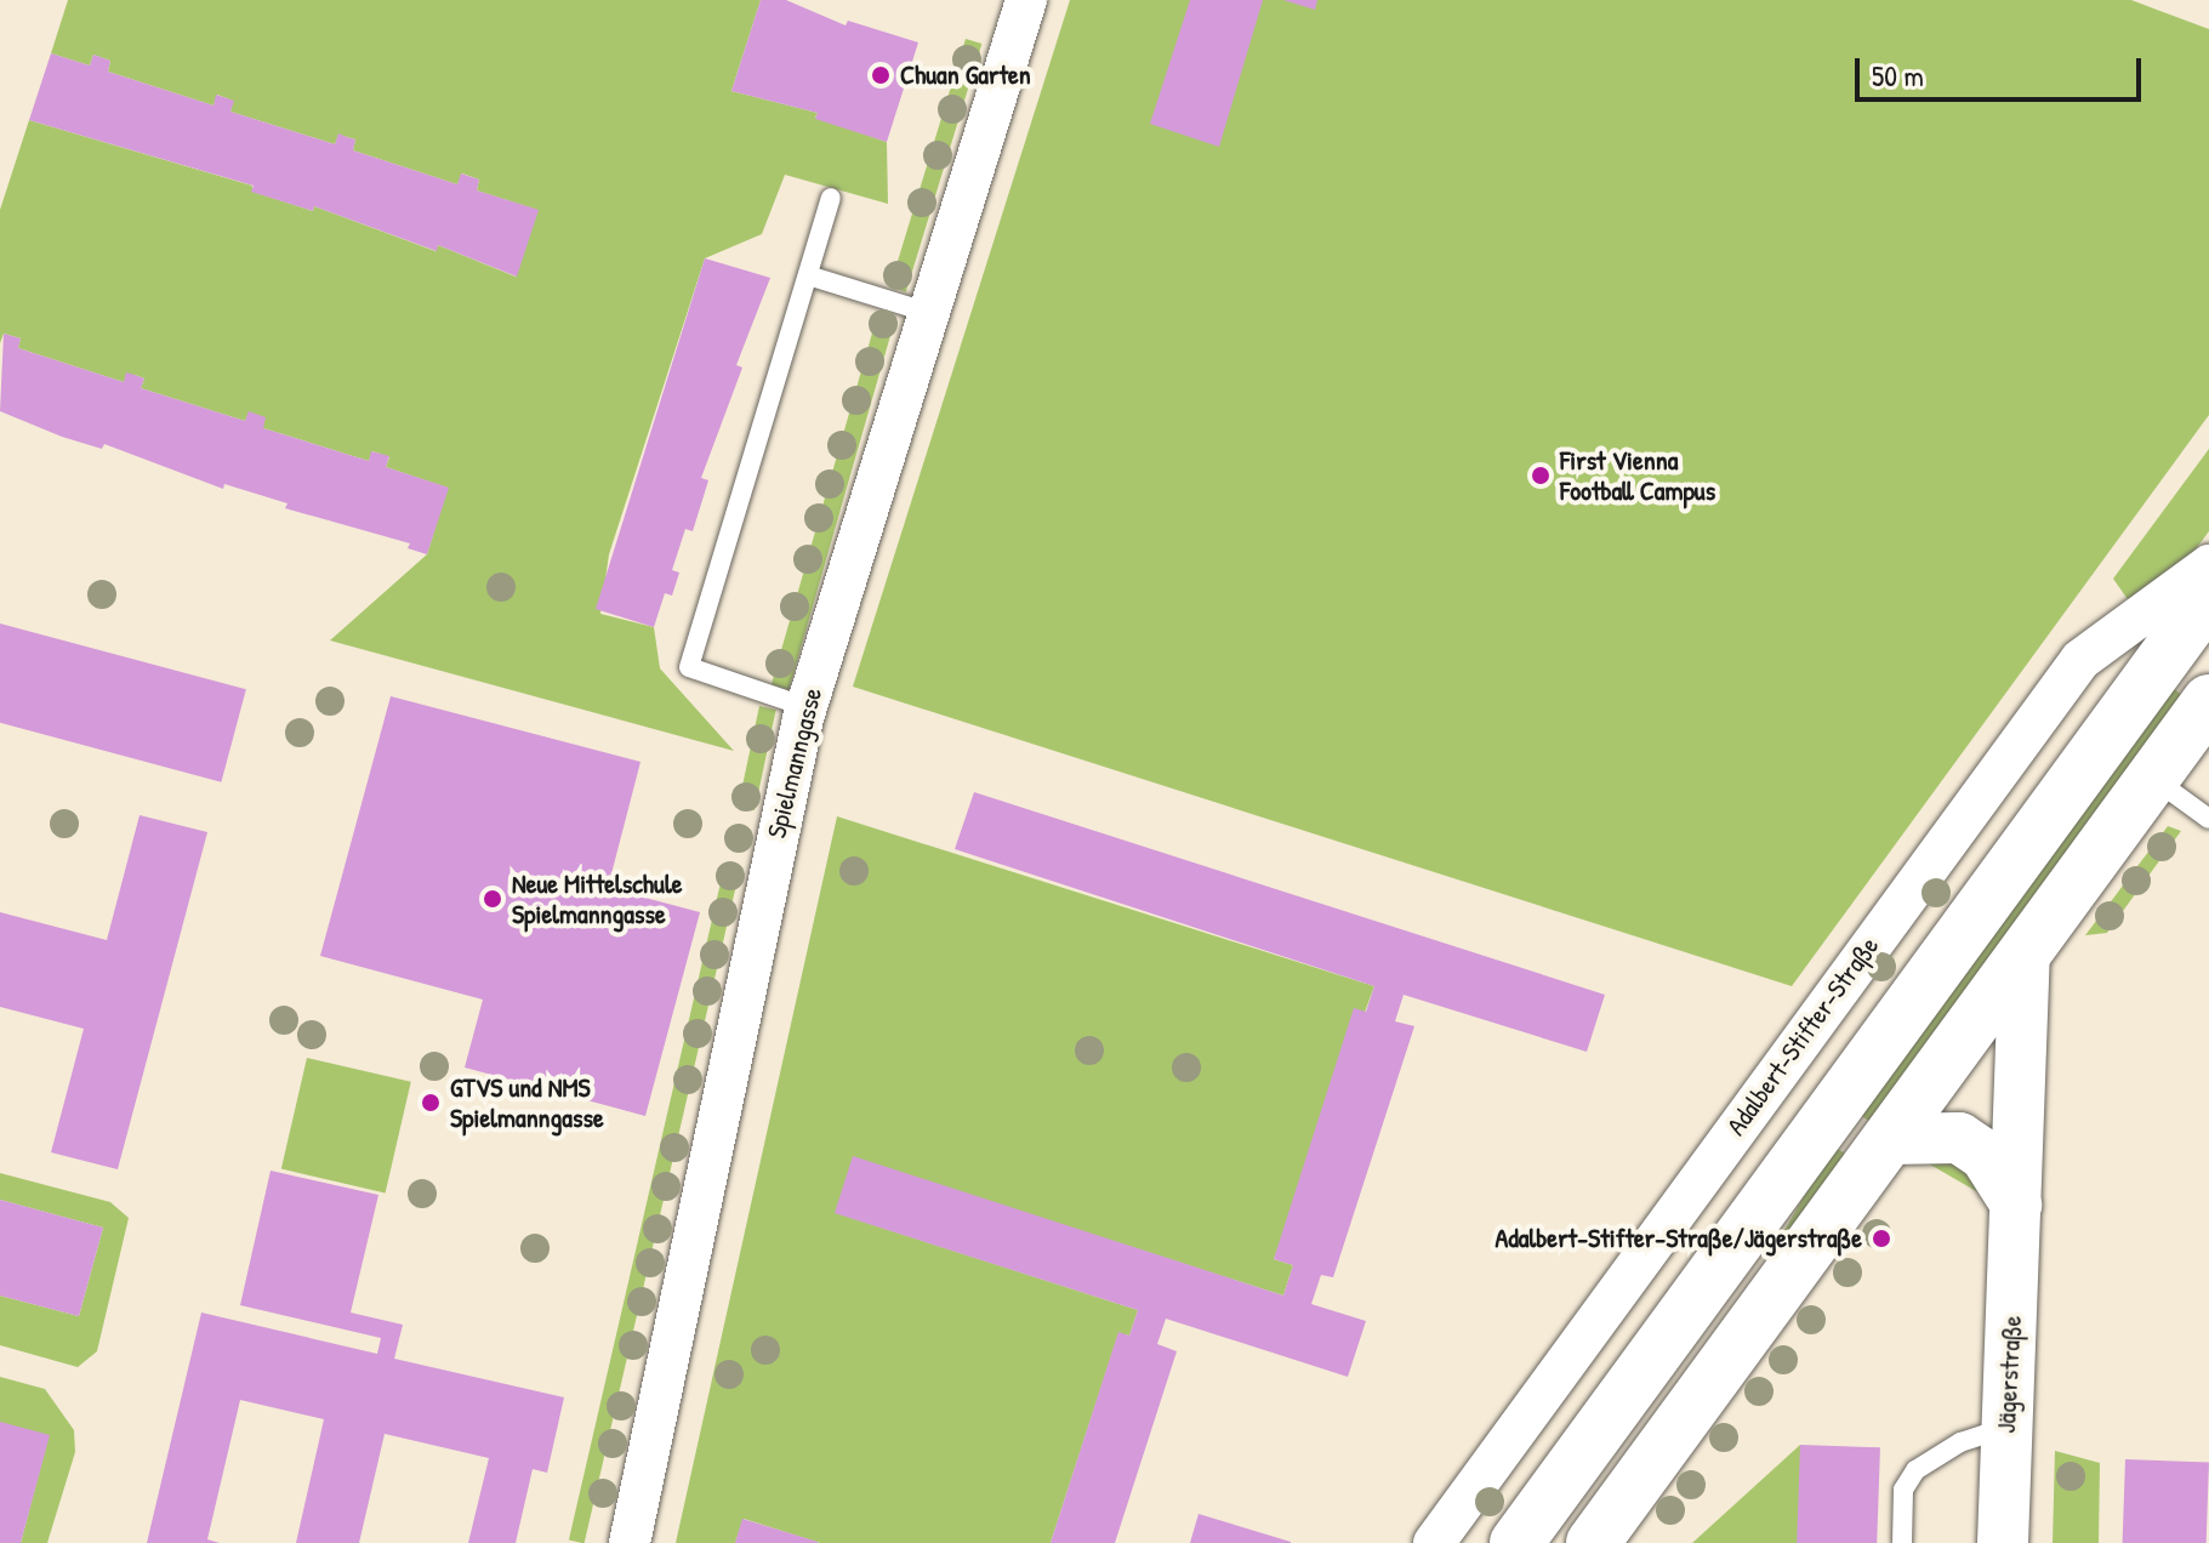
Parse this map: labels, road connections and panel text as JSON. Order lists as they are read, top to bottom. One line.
{"streets":{"street":["Spielmanngasse","Adalbert-Stifter-Straße","Jägerstraße"]},"places":["Chuan Garten","First Vienna Football Campus","Neue Mittelschule Spielmanngasse","GTVS und NMS Spielmanngasse","Adalbert-Stifter-Straße/Jägerstraße"],"scale_bar":"50 m"}
